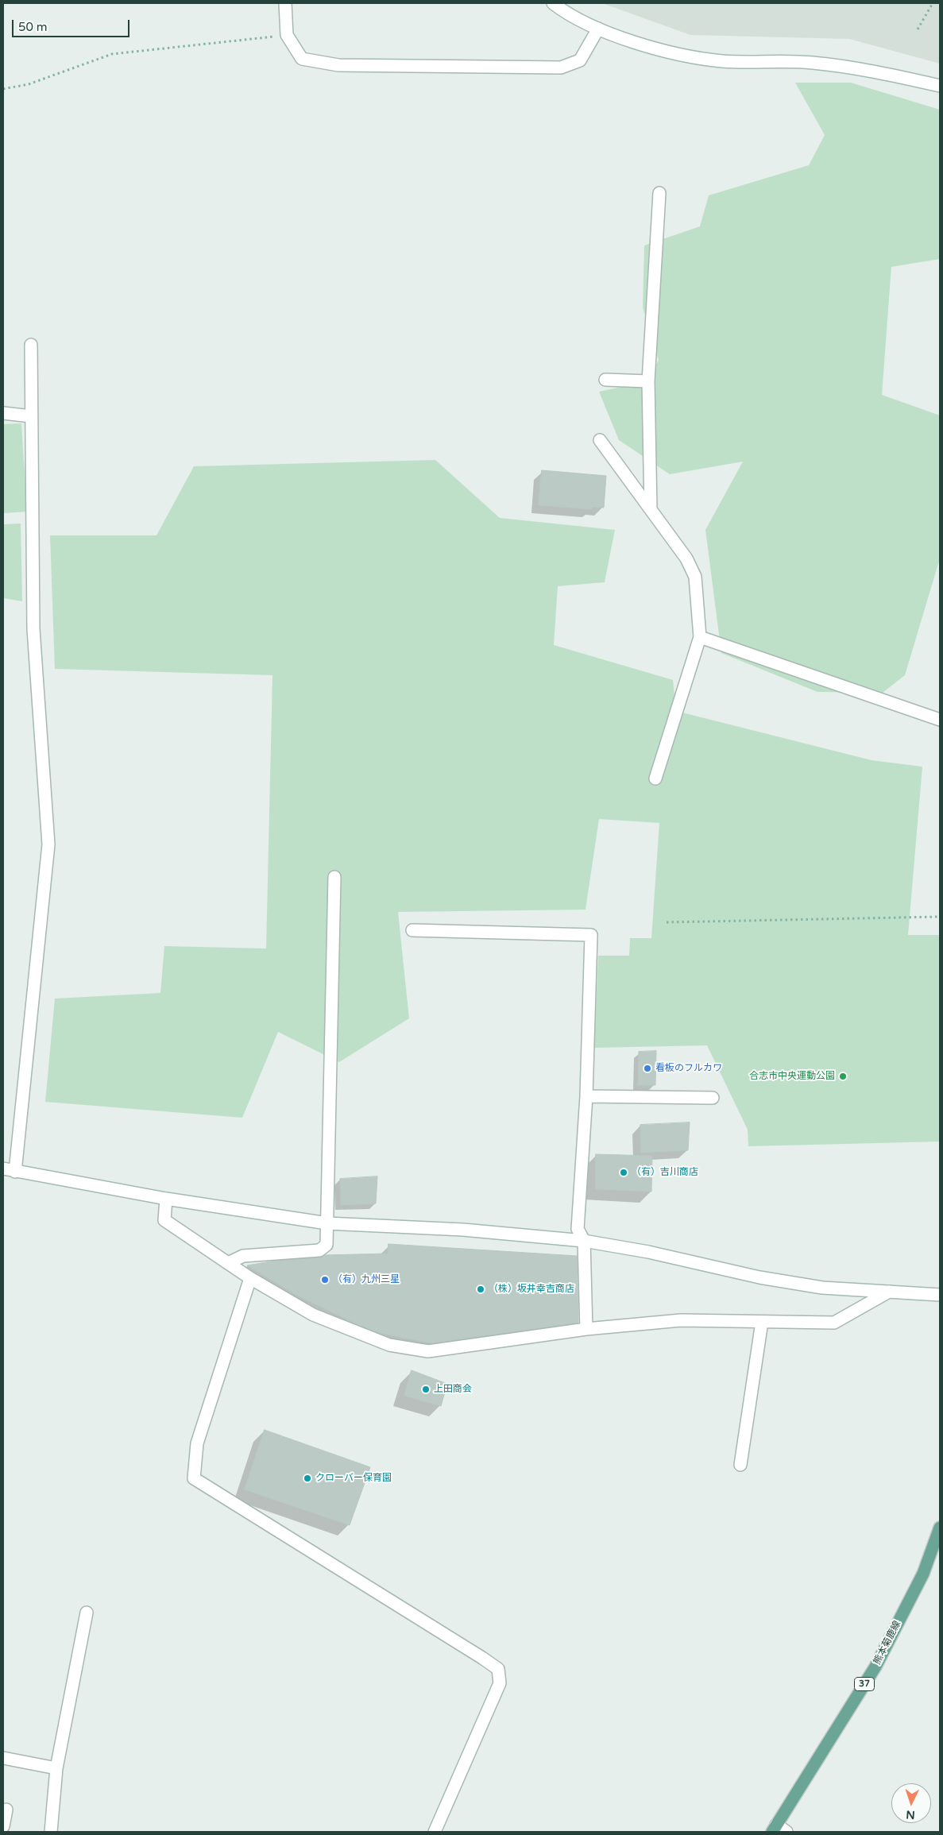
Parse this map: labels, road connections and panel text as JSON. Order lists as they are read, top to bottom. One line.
{"streets":{"main road":["熊本菊鹿線","37"]},"places":["看板のフルカワ","合志市中央運動公園","（有）吉川商店","（有）九州三星","（株）坂井幸吉商店","上田商会","クローバー保育園"],"scale_bar":"50 m","north":"bottom"}
